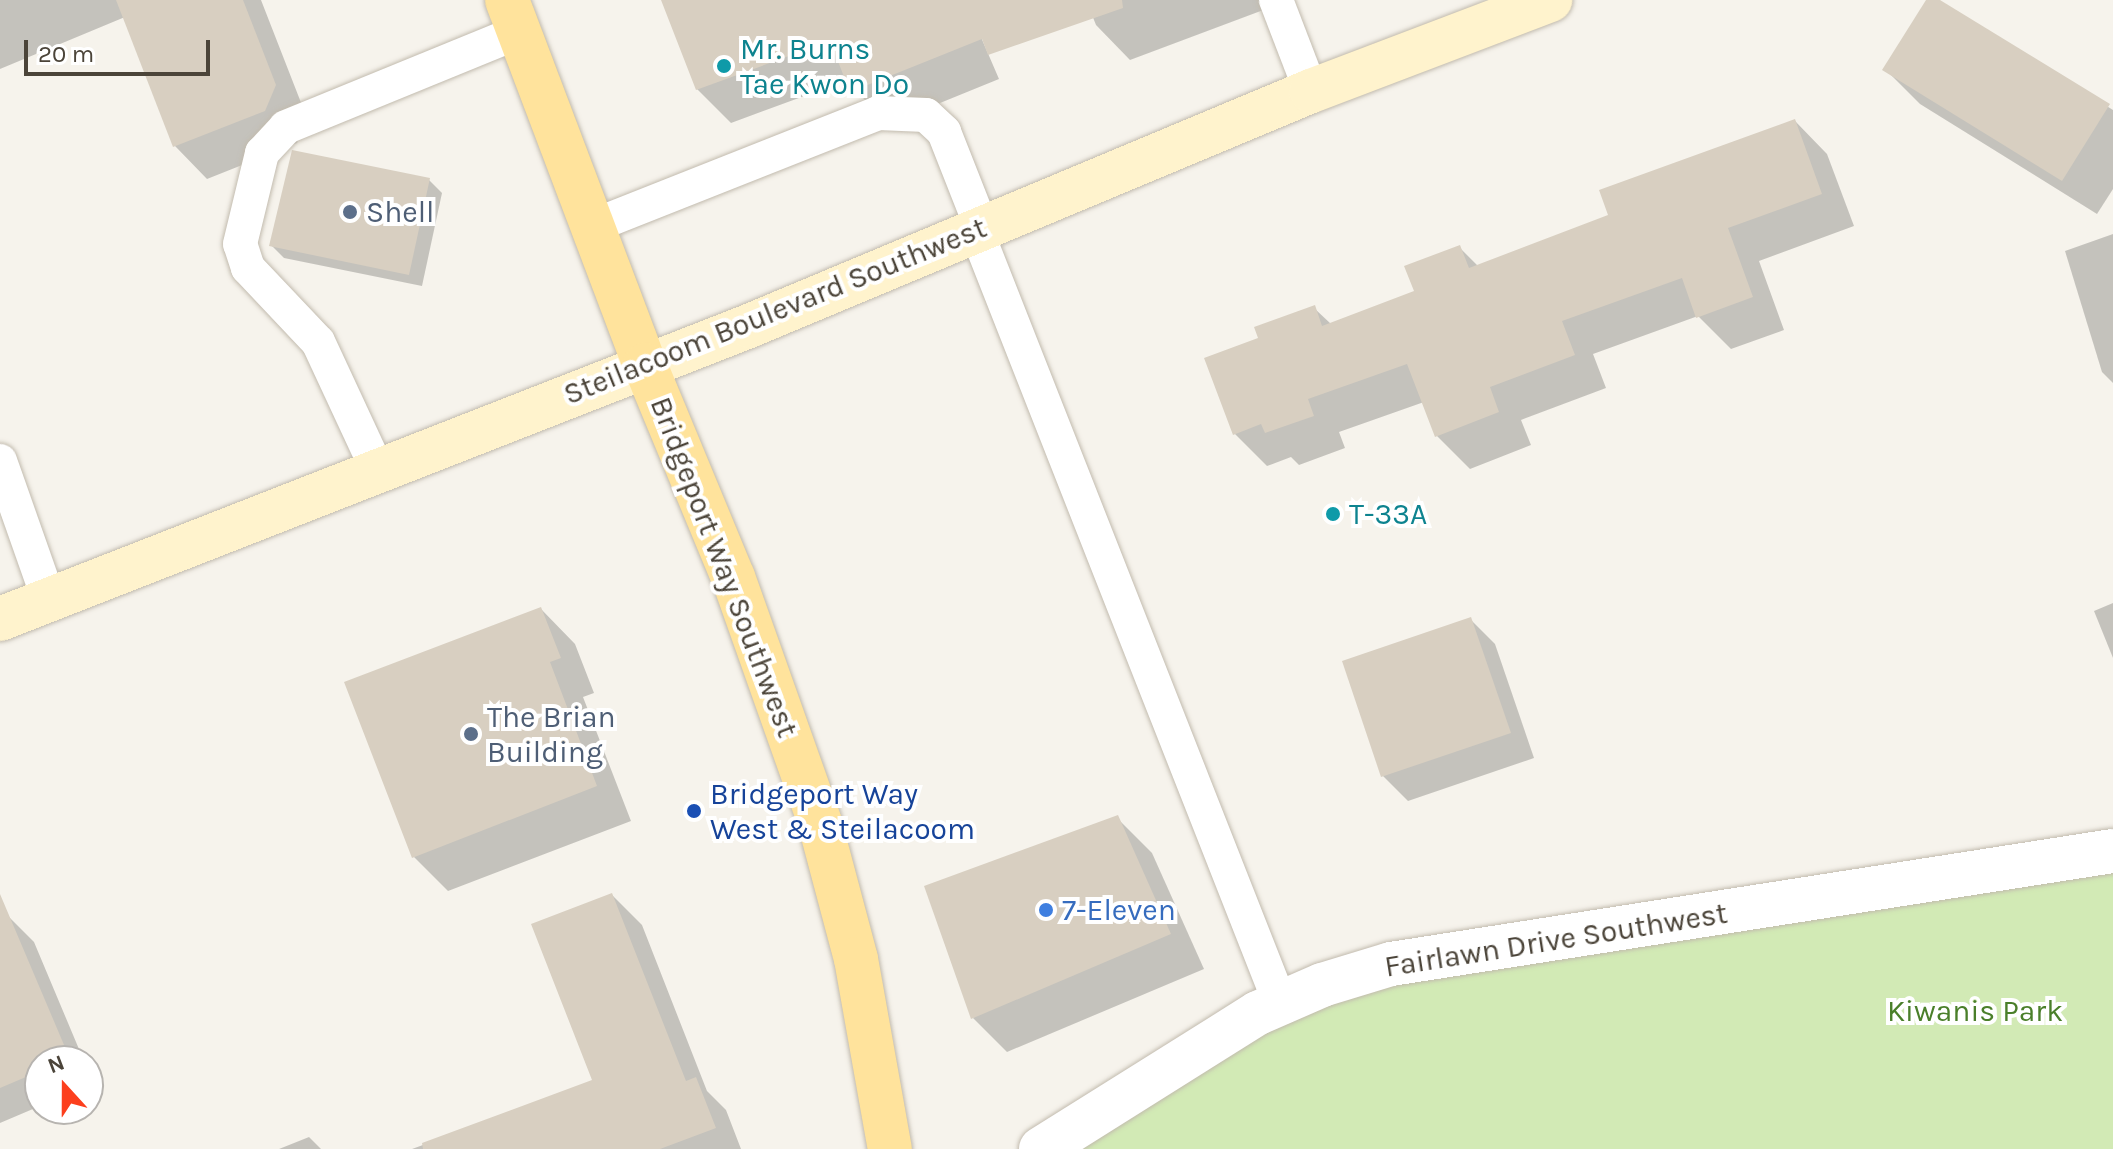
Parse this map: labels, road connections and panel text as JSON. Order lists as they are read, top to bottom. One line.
{"streets":{"main road":["Steilacoom Boulevard Southwest","Bridgeport Way Southwest"],"street":["Fairlawn Drive Southwest"]},"crossings":[["Steilacoom Boulevard Southwest","Bridgeport Way Southwest"]],"parks":["Kiwanis Park"],"places":["Mr. Burns Tae Kwon Do","Shell","T-33A","The Brian Building","Bridgeport Way West & Steilacoom","7-Eleven"],"scale_bar":"20 m","north":"top"}
